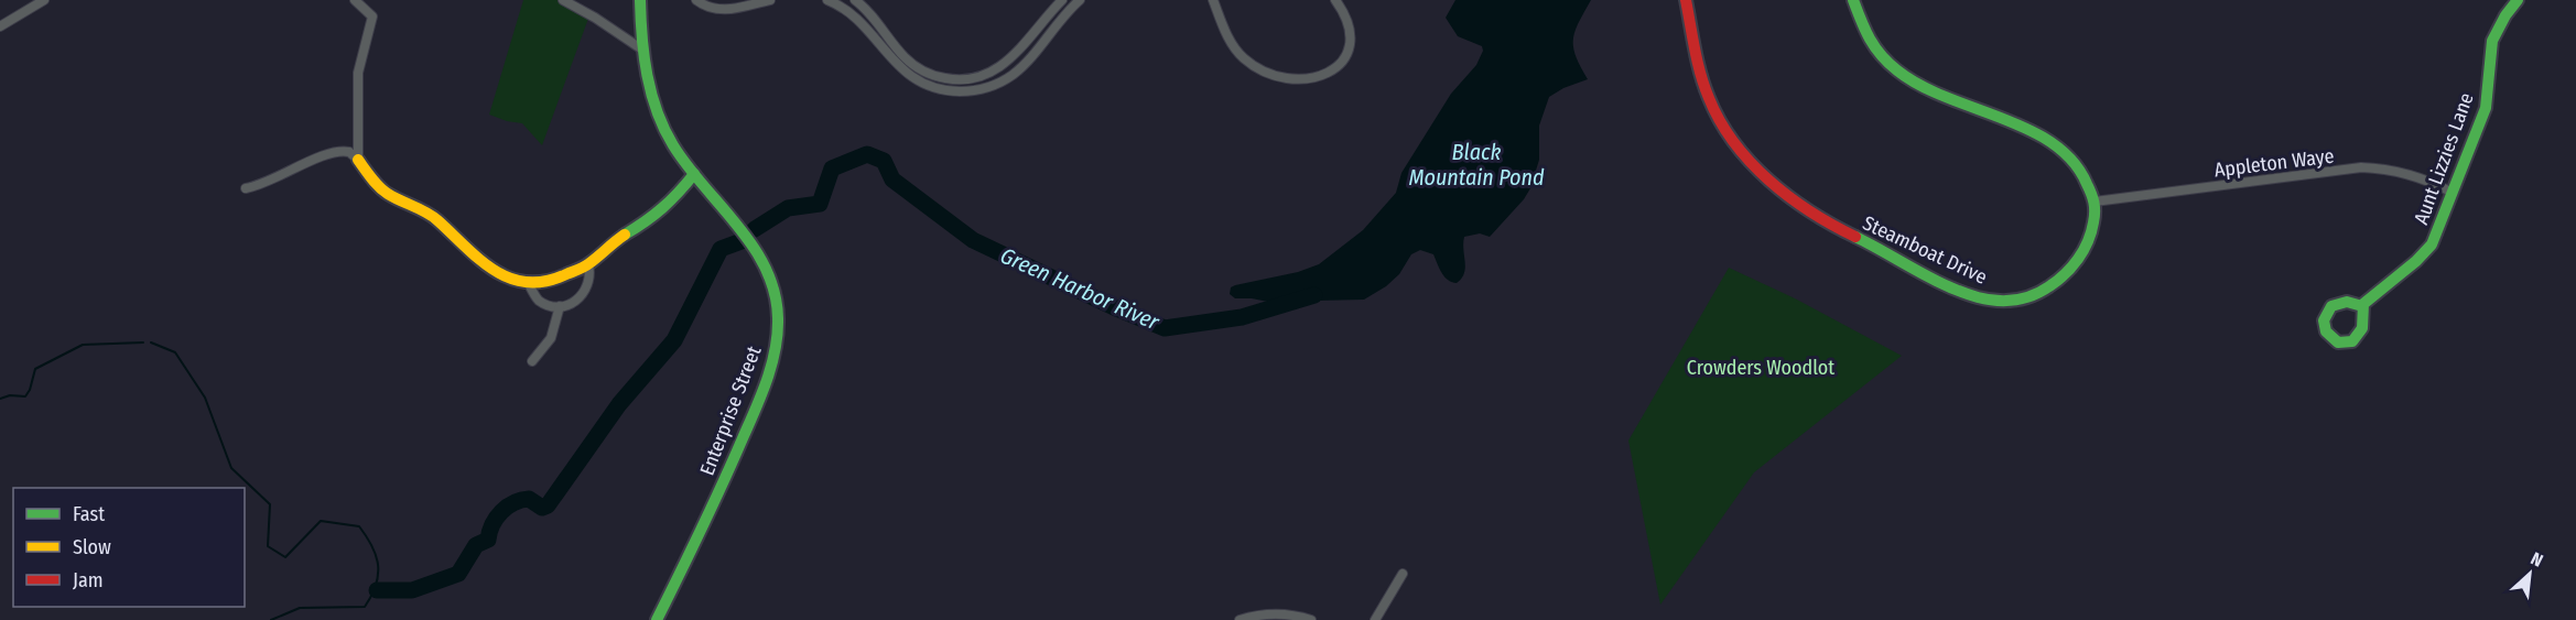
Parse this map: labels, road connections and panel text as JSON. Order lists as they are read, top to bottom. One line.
{"streets":{"street":["Aunt Lizzies Lane","Appleton Waye","Steamboat Drive","Enterprise Street"]},"crossings":[["Aunt Lizzies Lane","Appleton Waye"],["Appleton Waye","Steamboat Drive"]],"water":["Black Mountain Pond","Green Harbor River"],"parks":["Crowders Woodlot"],"legend":["Fast","Slow","Jam"],"north":"top right"}
